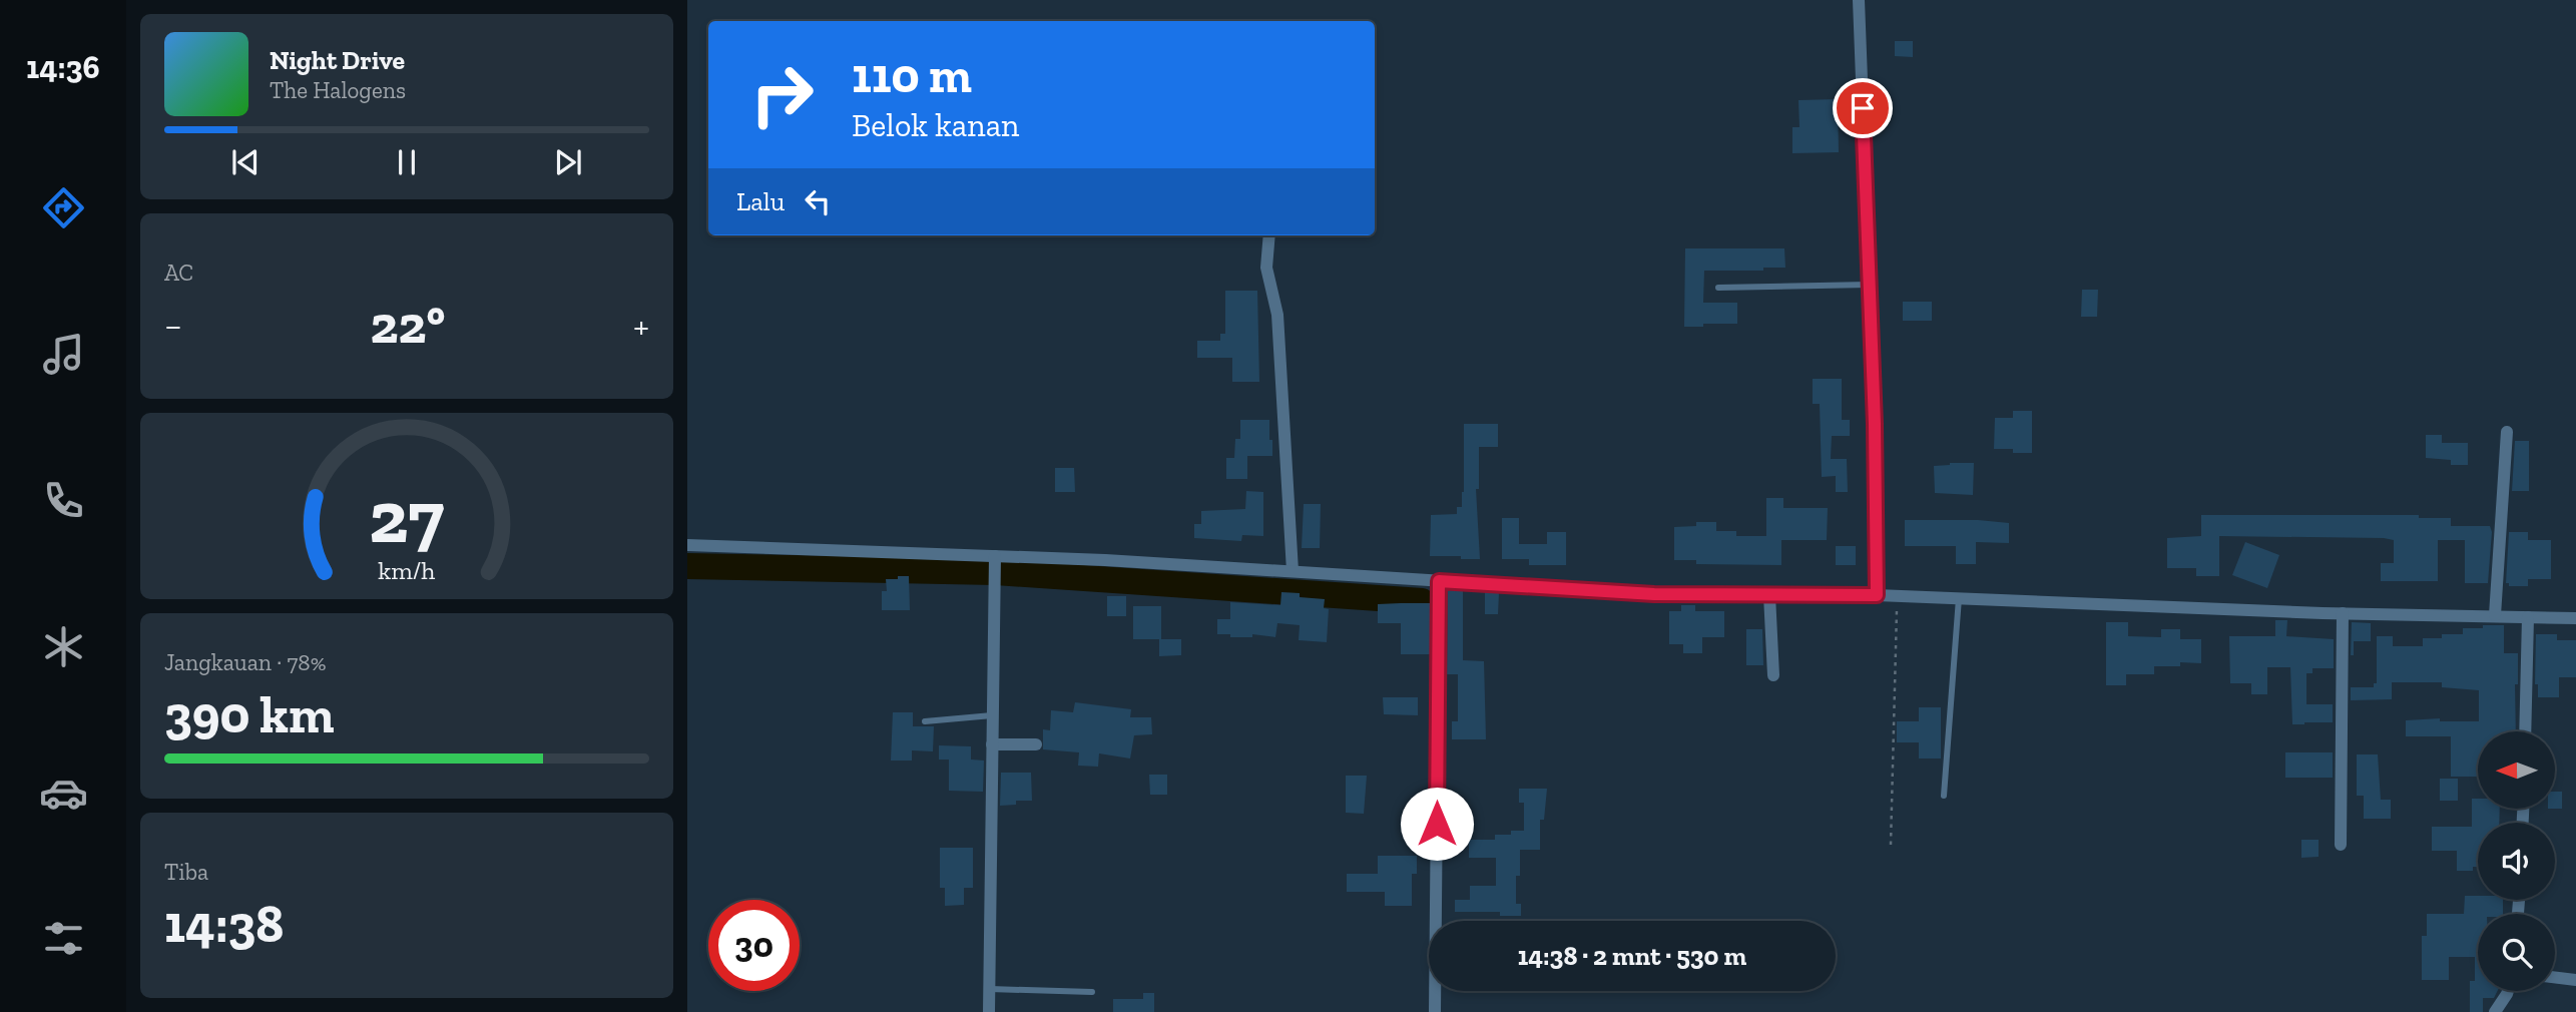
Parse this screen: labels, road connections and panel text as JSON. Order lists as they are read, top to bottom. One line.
{"north":"left","page":{"tabs":"14:36","turn":["110 m","Belok kanan"],"song":["Night Drive","The Halogens"],"then":"Lalu","tile":["AC",["Jangkauan · 78%","390 km"],["Tiba","14:38"]],"heat":["−","22°","+"],"limit":"30","trip":"14:38 · 2 mnt · 530 m","gauge":["27","km/h"]}}
